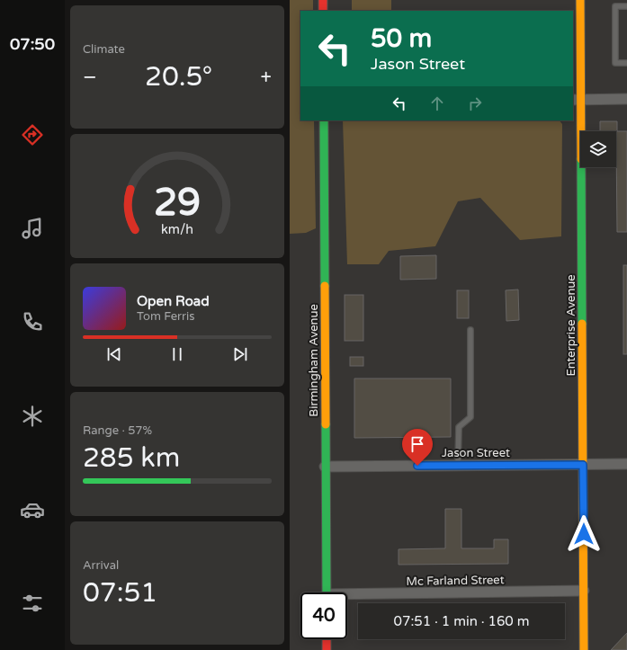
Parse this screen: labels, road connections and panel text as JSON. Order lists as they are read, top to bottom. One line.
{"streets":{"street":["Enterprise Avenue","Birmingham Avenue","Jason Street","Mc Farland Street"]},"crossings":[["Enterprise Avenue","Jason Street"],["Enterprise Avenue","Mc Farland Street"],["Birmingham Avenue","Jason Street"]],"page":{"tabs":"07:50","tile":["Climate",["Range · 57%","285 km"],["Arrival","07:51"]],"turn":["50 m","Jason Street"],"heat":["−","20.5°","+"],"song":["Open Road","Tom Ferris"],"limit":"40","trip":"07:51 · 1 min · 160 m","gauge":["29","km/h"]}}
